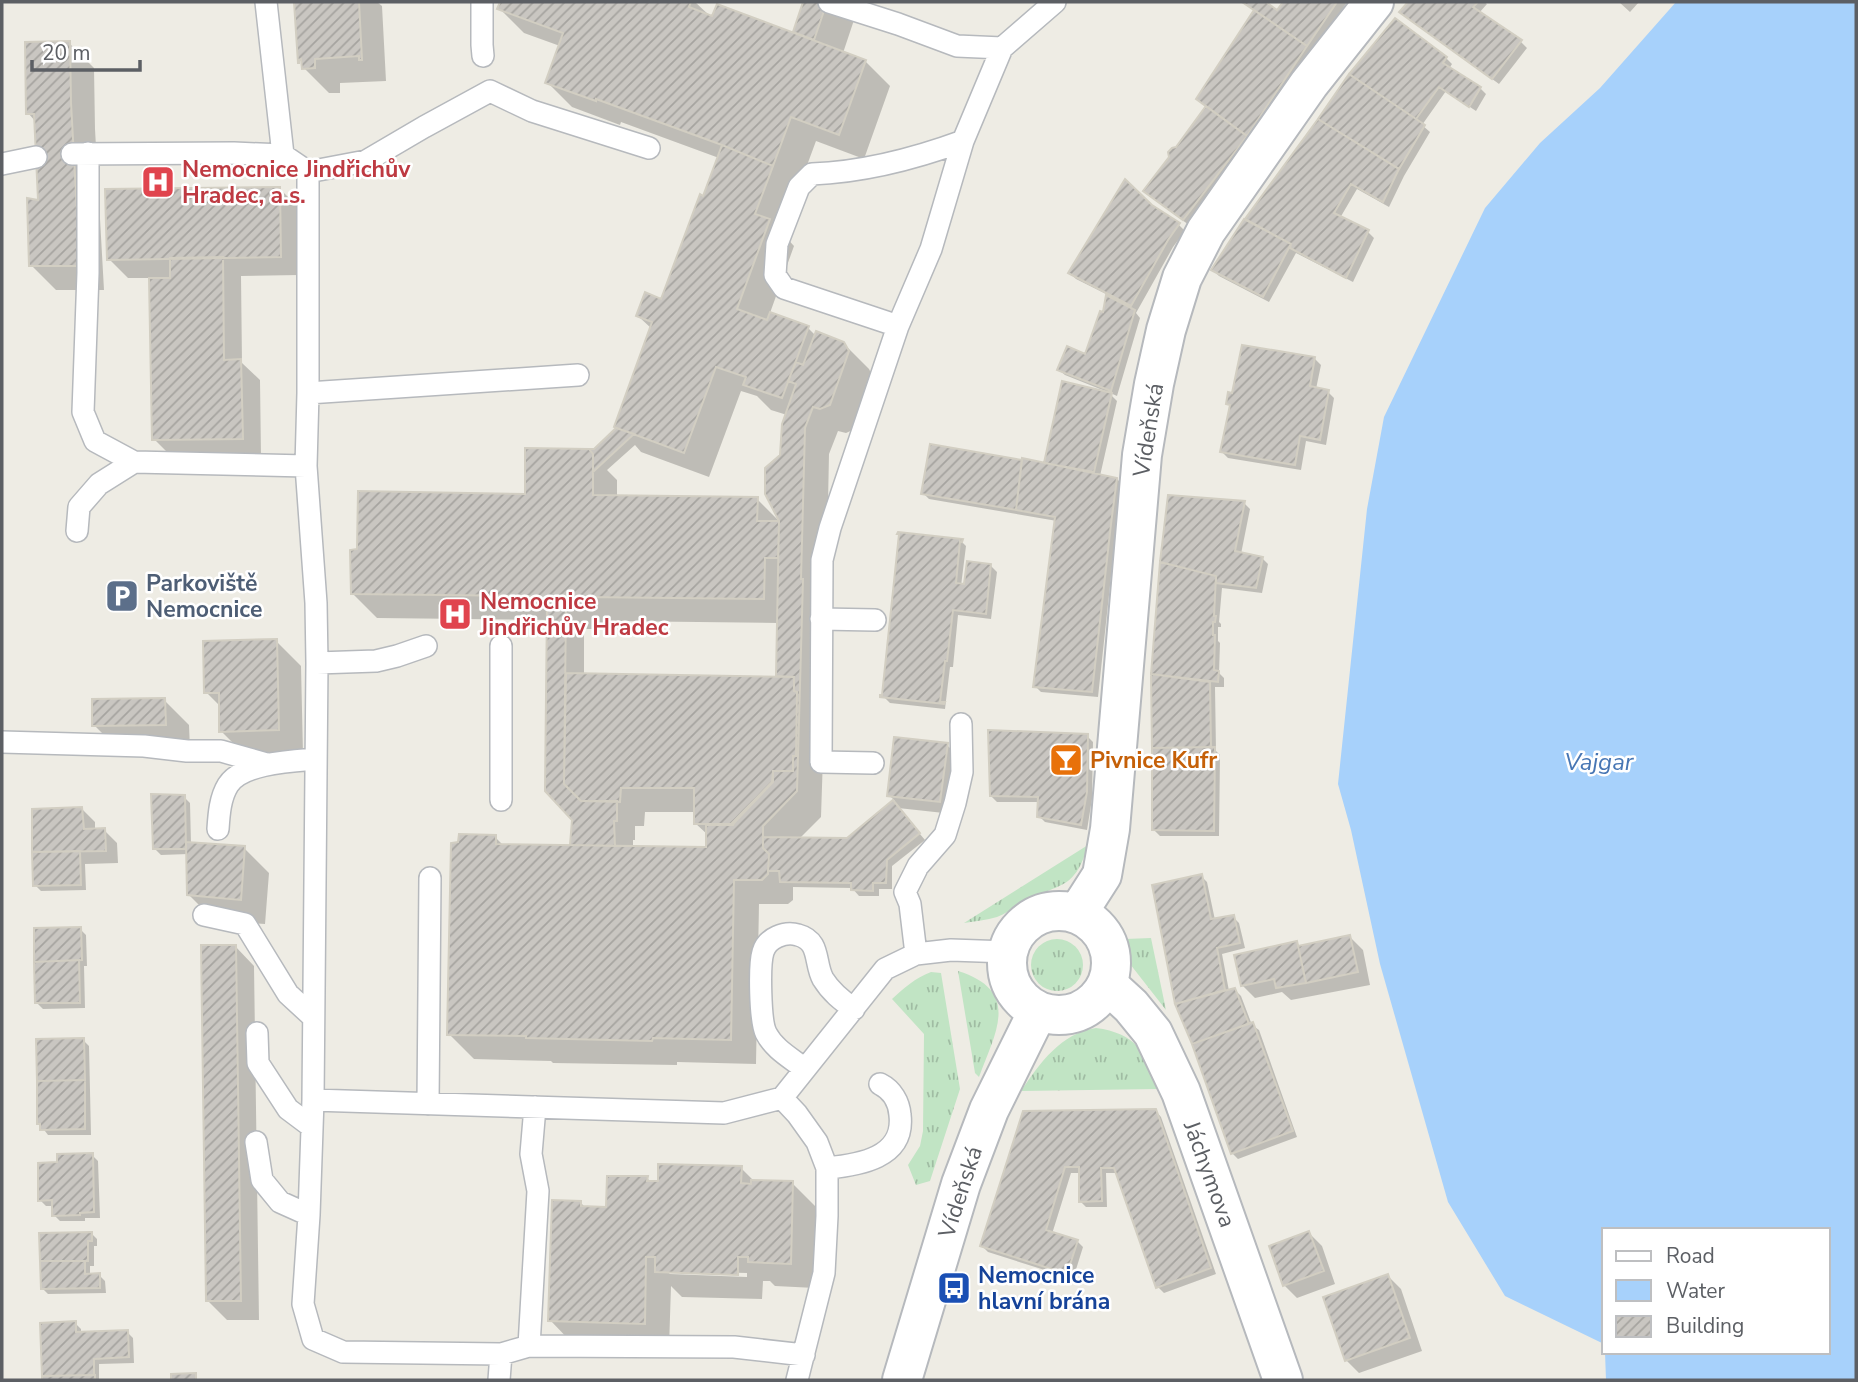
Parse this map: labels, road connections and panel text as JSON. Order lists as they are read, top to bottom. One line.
{"streets":{"street":["Vídeňská","Jáchymova"]},"crossings":[["Vídeňská","Jáchymova"]],"water":["Vajgar"],"places":{"hospital":["Nemocnice Jindřichův Hradec, a.s.","Nemocnice Jindřichův Hradec"],"parking":["Parkoviště Nemocnice"],"bar":["Pivnice Kufr"],"bus stop":["Nemocnice hlavní brána"]},"legend":["Road","Water","Building"],"scale_bar":"20 m"}
